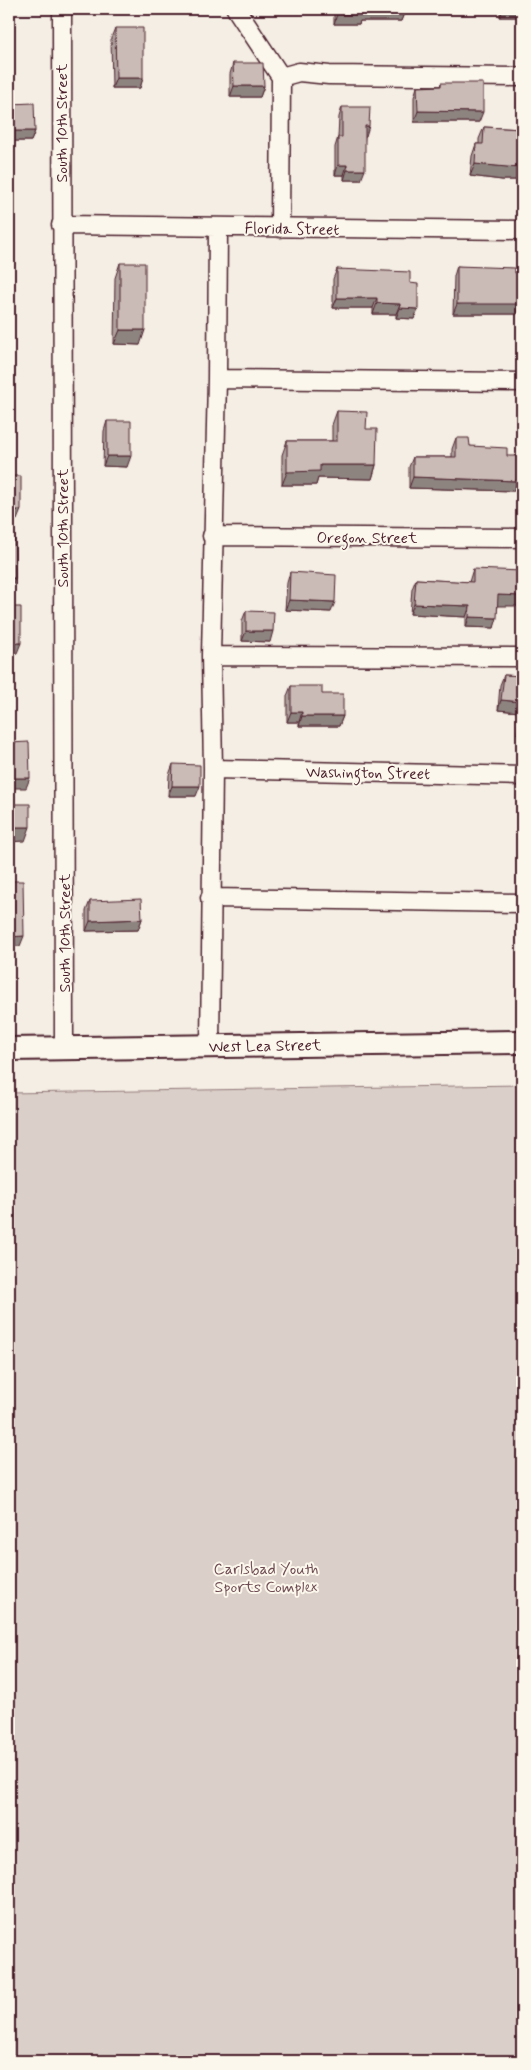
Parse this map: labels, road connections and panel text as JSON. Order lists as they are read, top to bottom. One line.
{"streets":{"main road":["West Lea Street"],"street":["South 10th Street","Florida Street","Oregon Street","Washington Street"]},"crossings":[["South 10th Street","Florida Street"],["South 10th Street","West Lea Street"]],"parks":["Carlsbad Youth Sports Complex"]}
